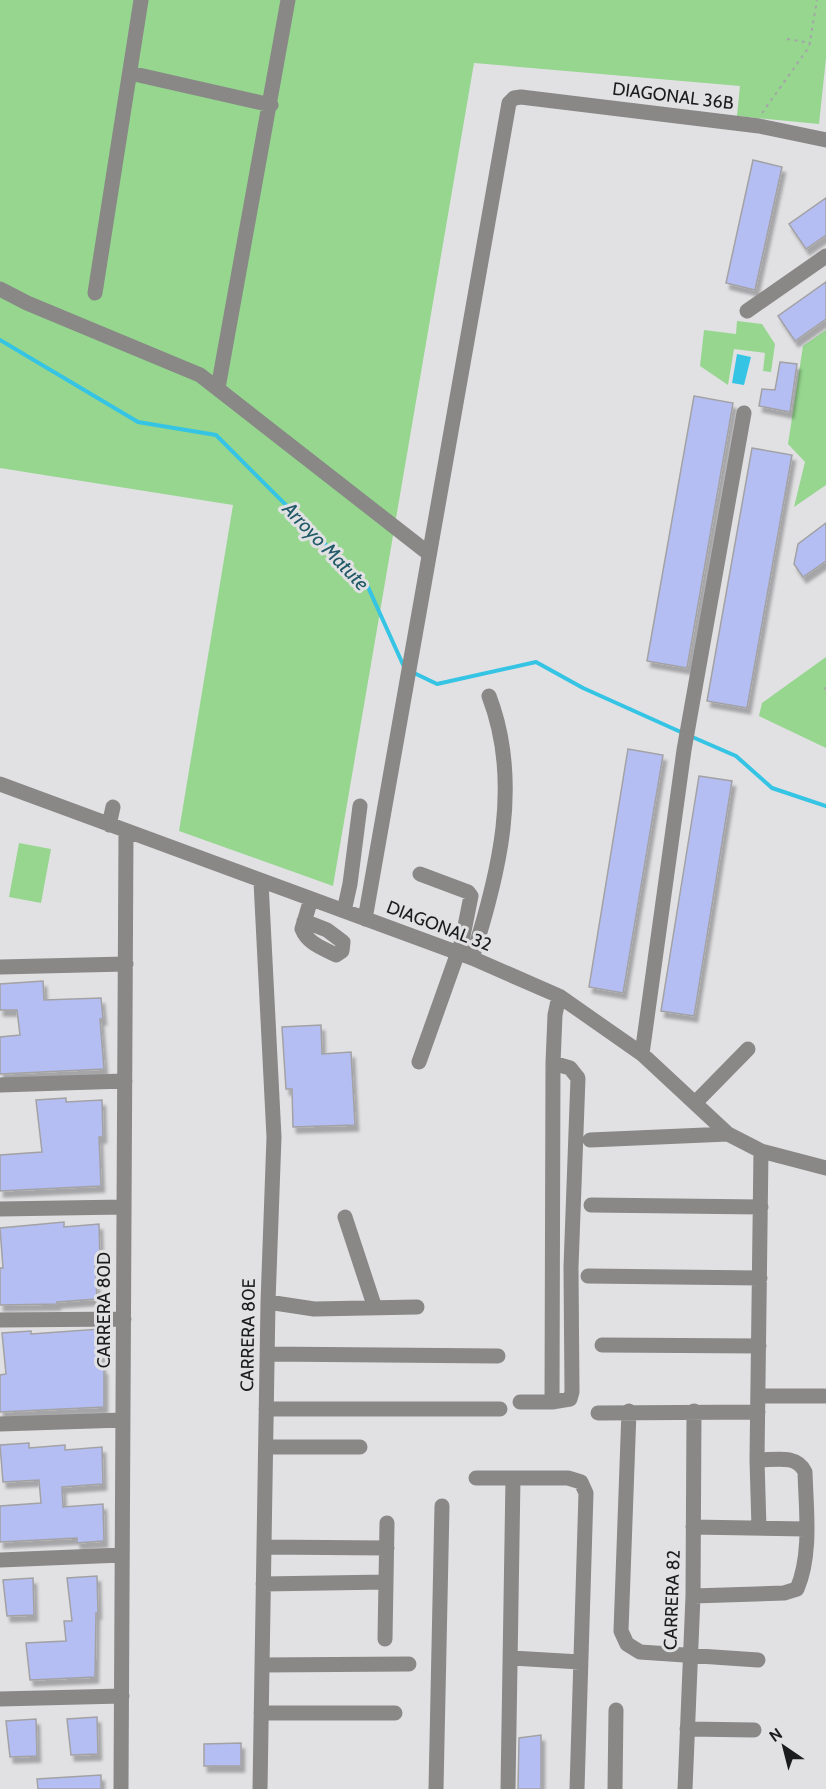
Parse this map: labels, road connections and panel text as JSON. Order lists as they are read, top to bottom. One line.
{"streets":{"street":["DIAGONAL 36B","DIAGONAL 32","CARRERA 80D","CARRERA 80E","CARRERA 82"]},"crossings":[["DIAGONAL 32","CARRERA 80D"],["DIAGONAL 32","CARRERA 80E"]],"water":["Arroyo Matute"],"north":"top left"}
